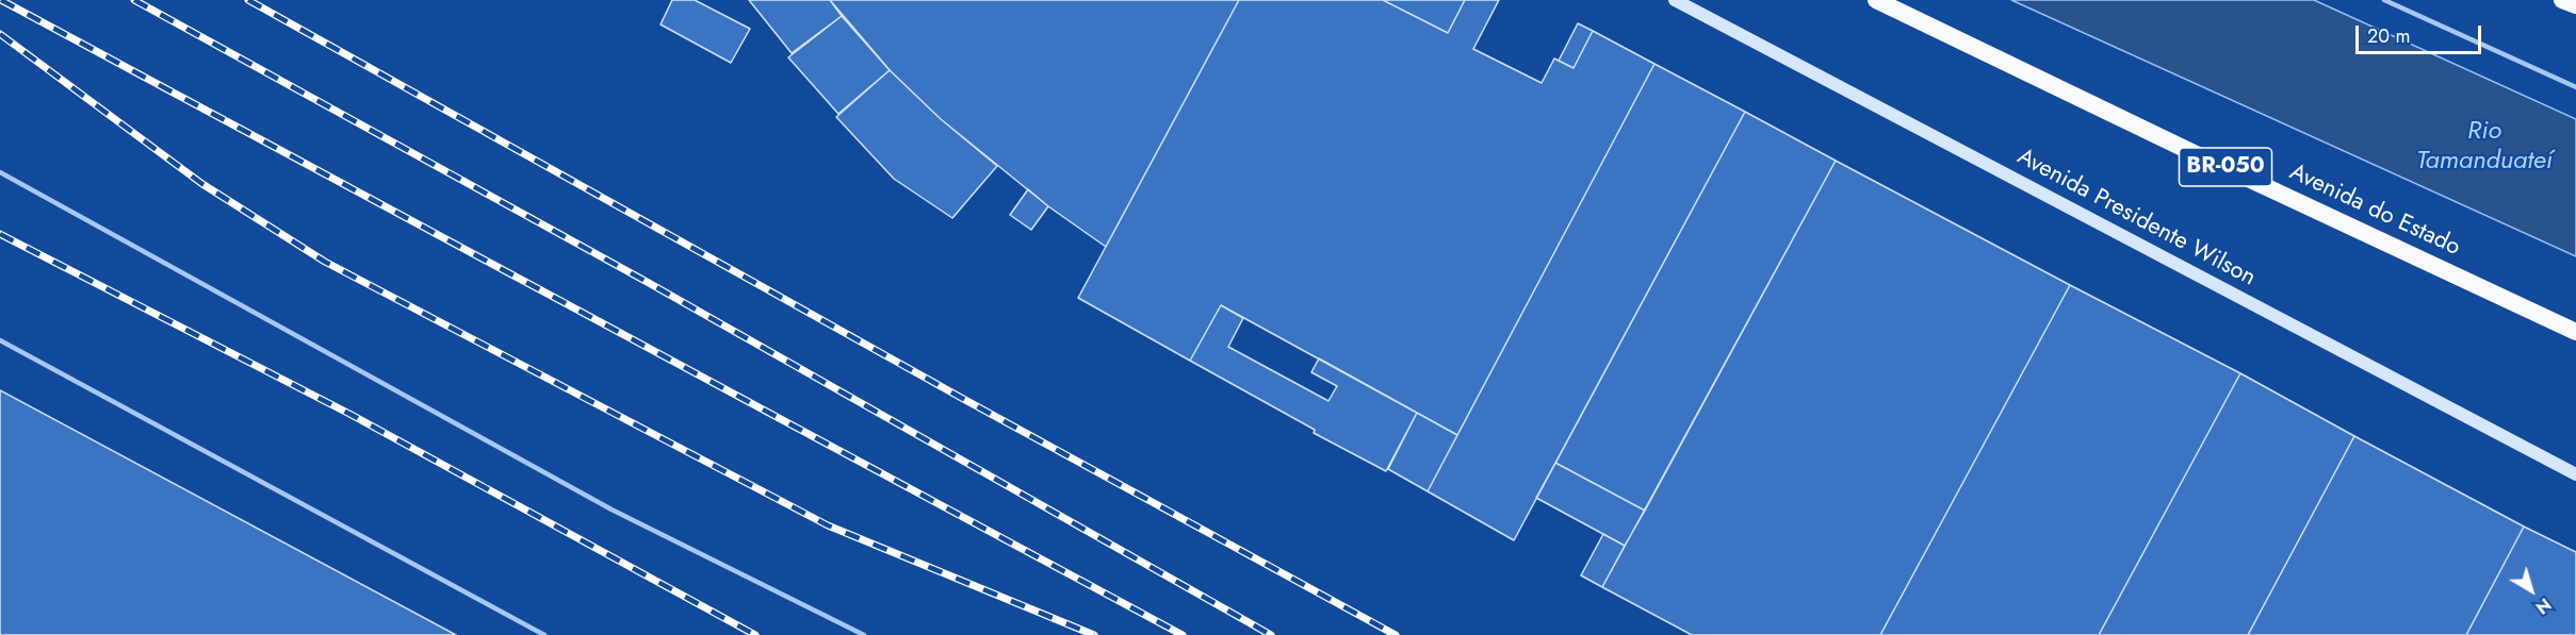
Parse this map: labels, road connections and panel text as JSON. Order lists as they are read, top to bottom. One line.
{"streets":{"highway":["BR-050","Avenida do Estado"],"main road":["Avenida Presidente Wilson"]},"water":["Rio Tamanduateí"],"scale_bar":"20 m","north":"bottom right"}
